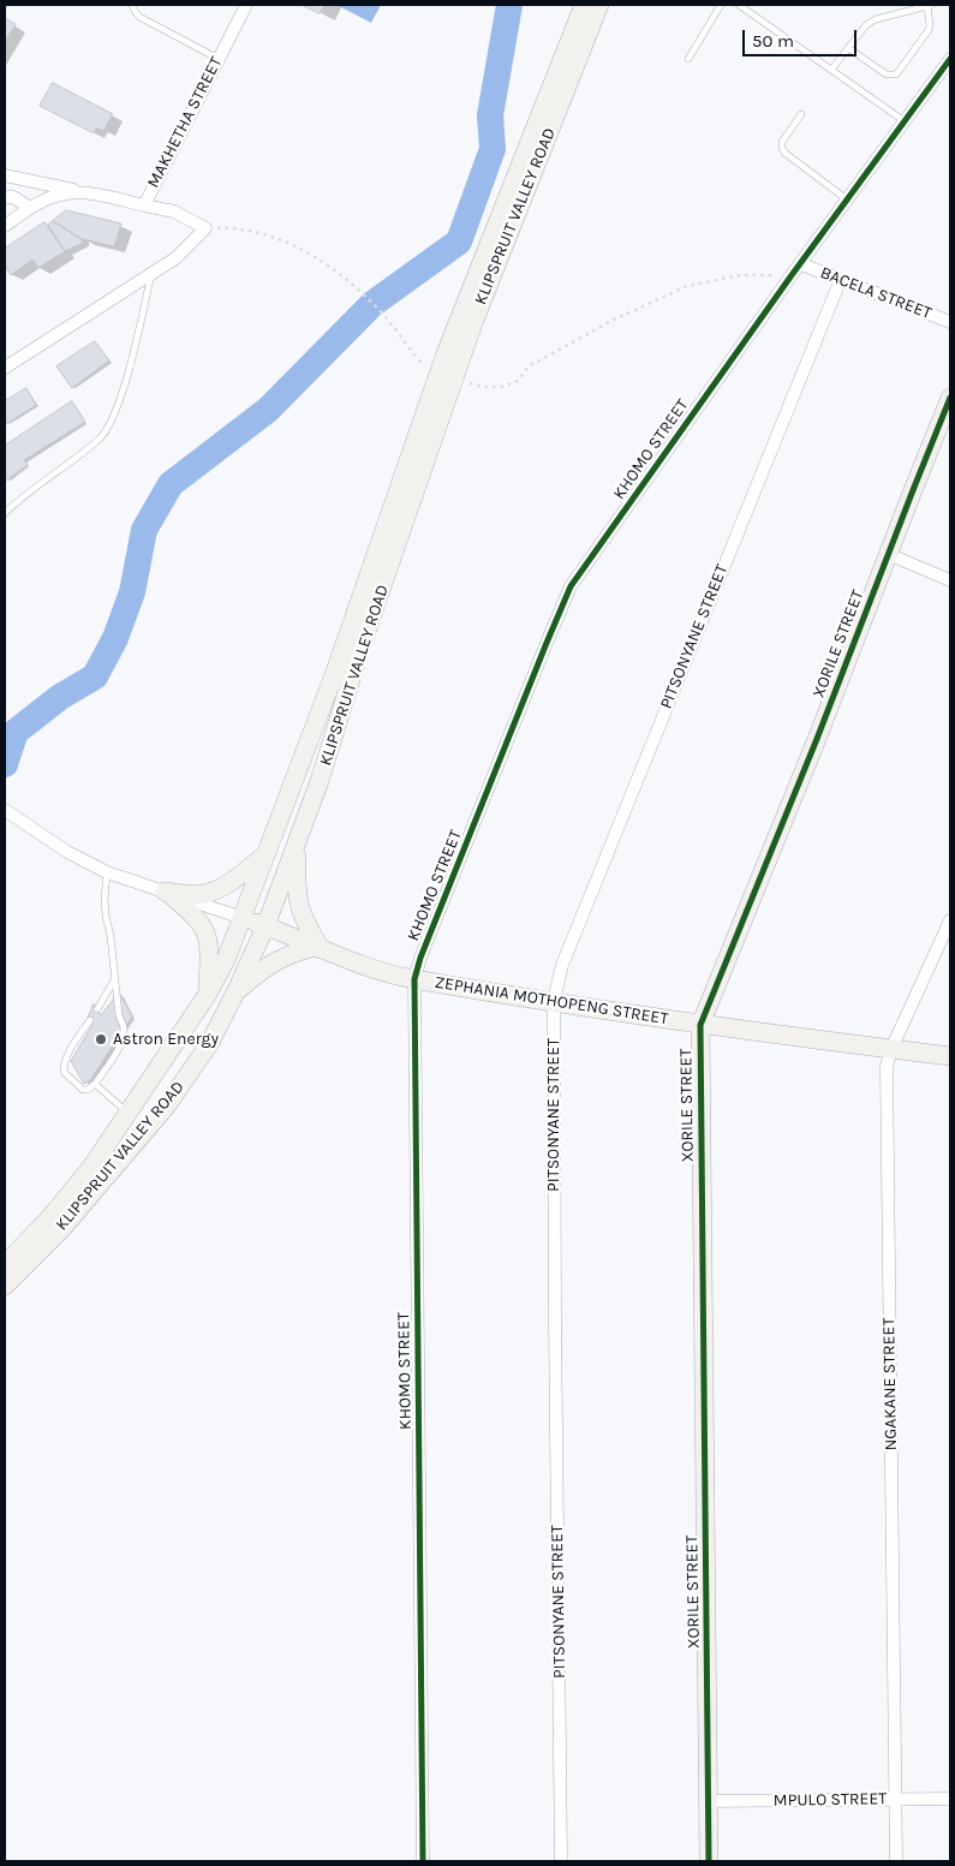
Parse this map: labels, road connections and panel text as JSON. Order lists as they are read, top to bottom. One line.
{"streets":{"main road":["KLIPSPRUIT VALLEY ROAD","XORILE STREET","ZEPHANIA MOTHOPENG STREET"],"street":["MAKHETHA STREET","BACELA STREET","KHOMO STREET","PITSONYANE STREET","NGAKANE STREET","MPULO STREET"]},"crossings":[["KLIPSPRUIT VALLEY ROAD","ZEPHANIA MOTHOPENG STREET"],["BACELA STREET","KHOMO STREET"],["BACELA STREET","PITSONYANE STREET"],["KHOMO STREET","ZEPHANIA MOTHOPENG STREET"],["PITSONYANE STREET","ZEPHANIA MOTHOPENG STREET"],["XORILE STREET","ZEPHANIA MOTHOPENG STREET"],["XORILE STREET","MPULO STREET"],["ZEPHANIA MOTHOPENG STREET","NGAKANE STREET"],["NGAKANE STREET","MPULO STREET"]],"places":["Astron Energy"],"scale_bar":"50 m"}
